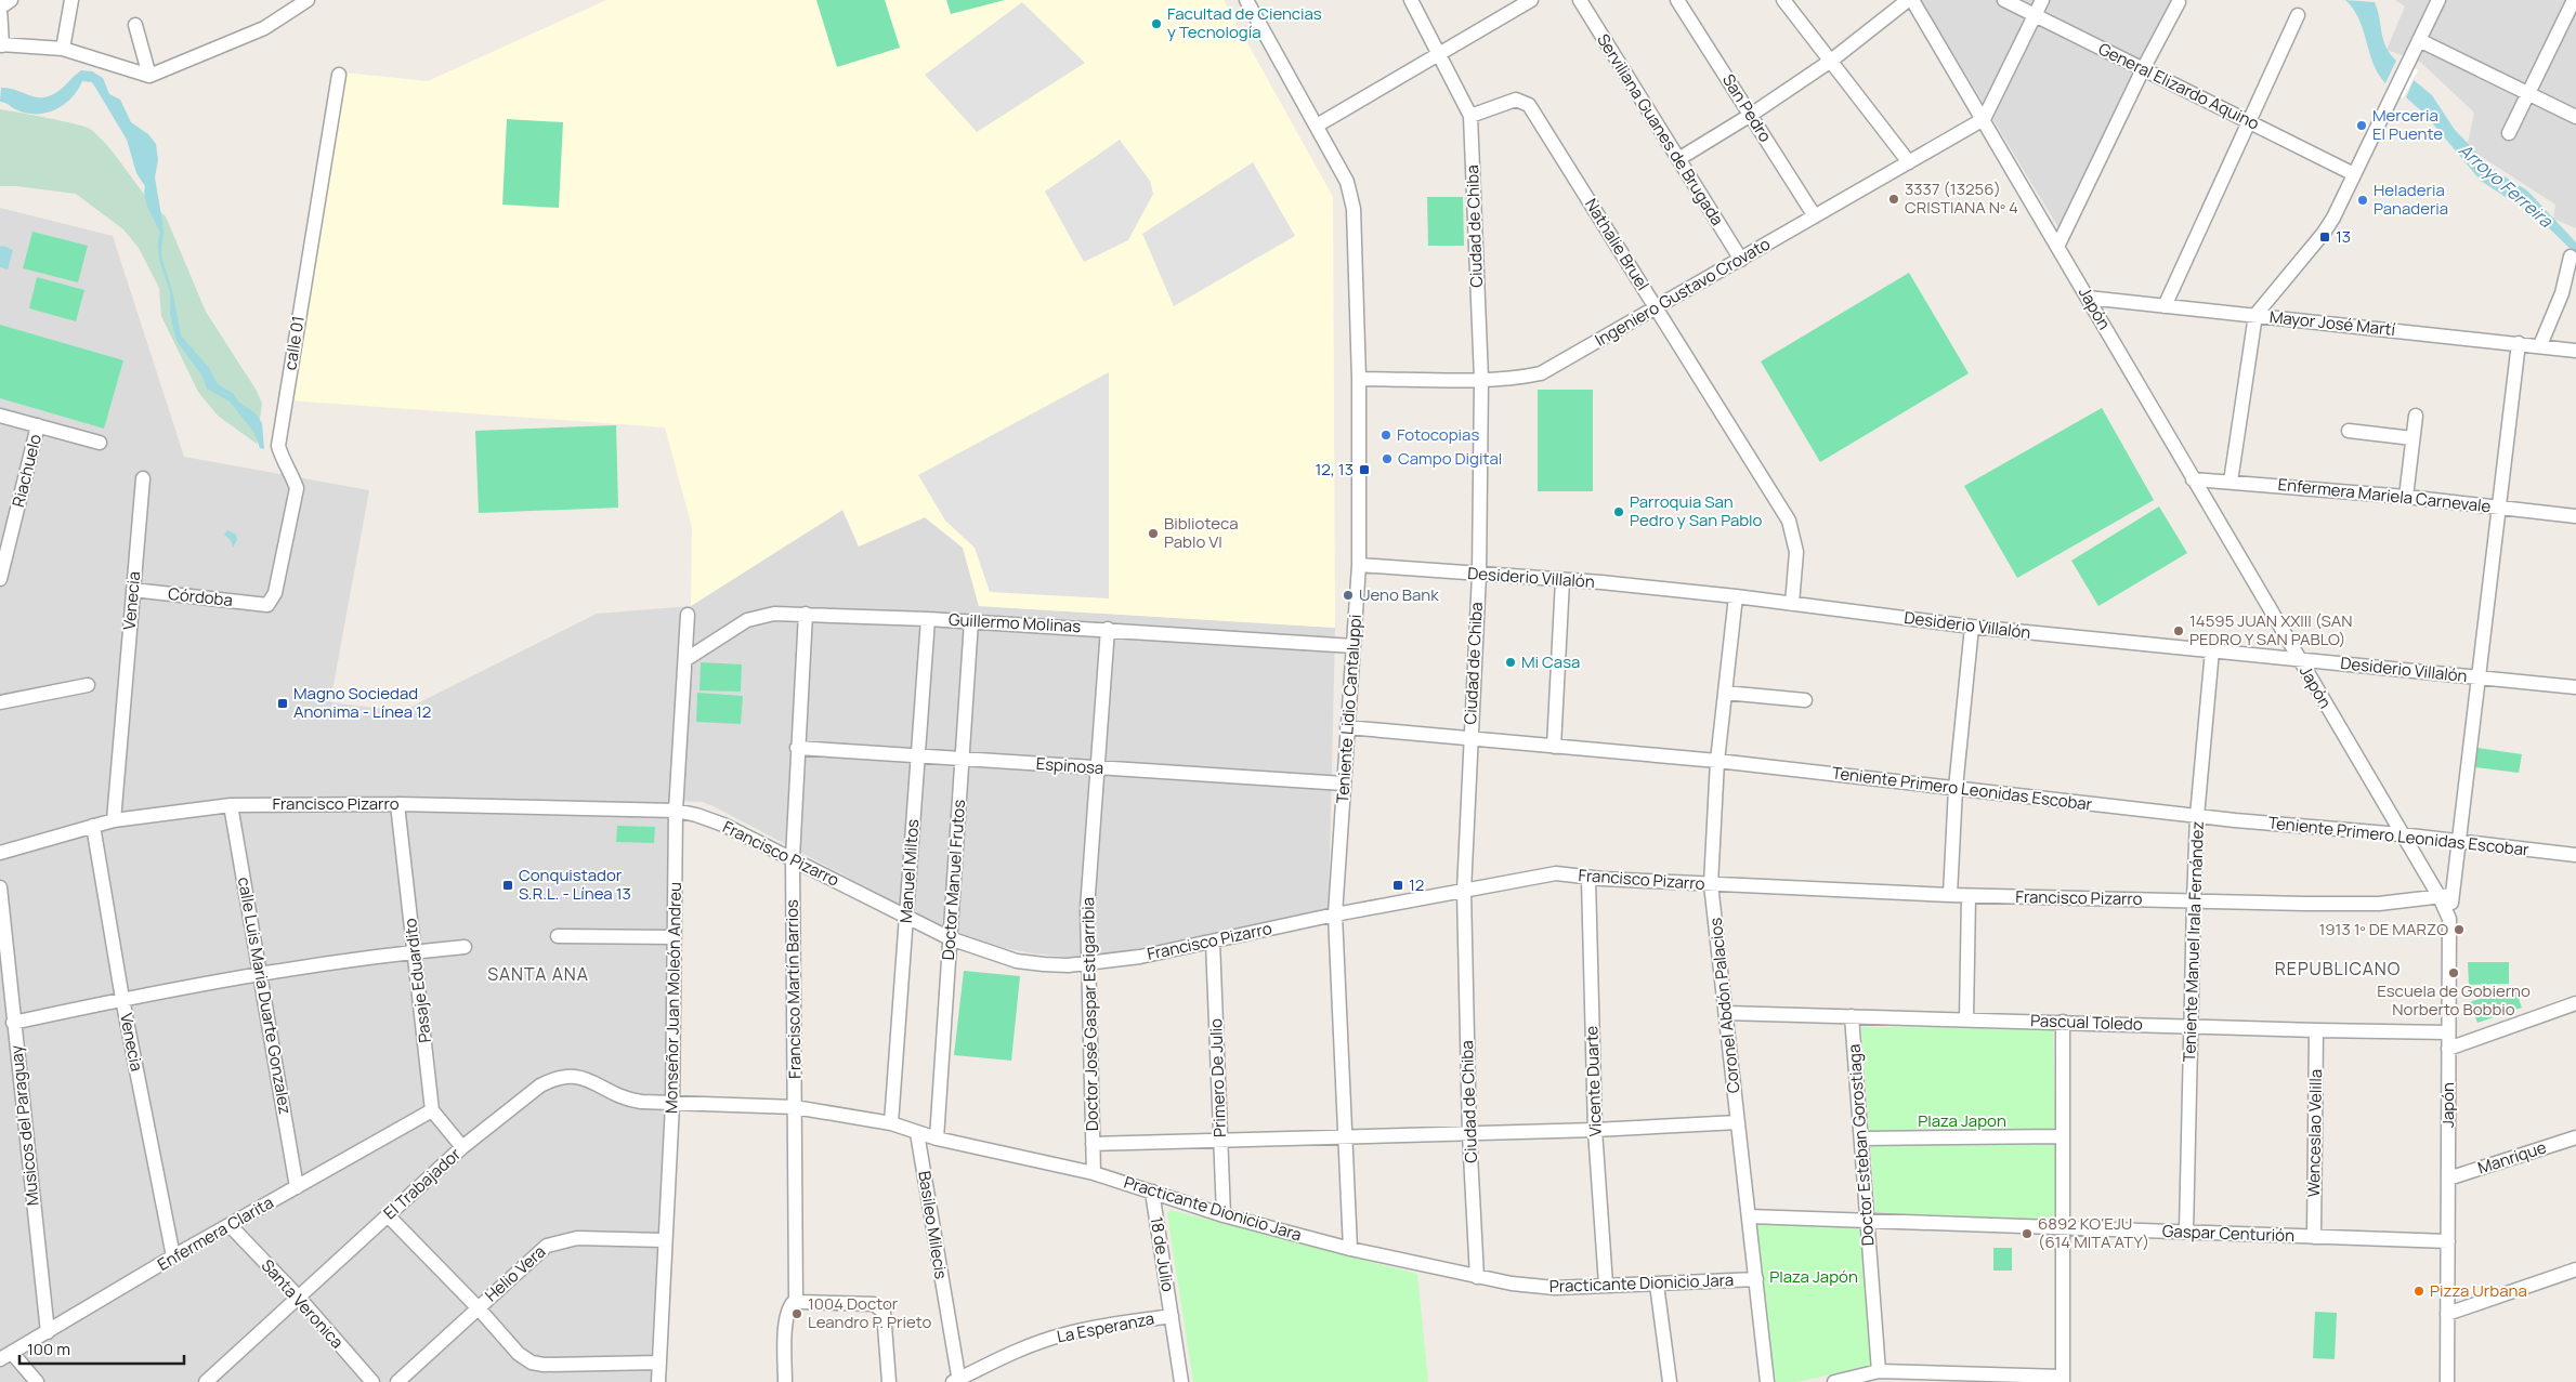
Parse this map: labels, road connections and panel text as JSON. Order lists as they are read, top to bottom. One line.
{"streets":{"street":["General Elizardo Aquino","San Pedro","Serviliana Guanes de Brugada","Ciudad de Chiba","Nathalie Bruel","Ingeniero Gustavo Crovato","Japón","Mayor José Martí","calle 01","Riachuelo","Enfermera Mariela Carnevale","Desiderio Villalón","Córdoba","Venecia","Guillermo Molinas","Teniente Lidio Cantaluppi","Espinosa","Teniente Primero Leonidas Escobar","Francisco Pizarro","Manuel Miltos","Doctor Manuel Frutos","Teniente Manuel Irala Fernández","Pasaje Eduardito","Francisco Martín Barrios","calle Luis Maria Duarte Gonzalez","Monseñor Juan Moleón Andreu","Coronel Abdón Palacios","Doctor José Gaspar Estigarribia","Pascual Toledo","Primero De Julio","Vicente Duarte","Musicos del Paraguay","Wenceslao Velilla","Doctor Esteban Gorostiaga","Manrique","El Trabajador","Practicante Dionicio Jara","Basileo Milecis","Enfermera Clarita","Gaspar Centurión","18 de Julio","Helio Vera","Santa Veronica","La Esperanza"]},"crossings":[["San Pedro","Ingeniero Gustavo Crovato"],["Serviliana Guanes de Brugada","Ingeniero Gustavo Crovato"],["Ciudad de Chiba","Nathalie Bruel"],["Ciudad de Chiba","Ingeniero Gustavo Crovato"],["Ciudad de Chiba","Desiderio Villalón"],["Ciudad de Chiba","Teniente Primero Leonidas Escobar"],["Ciudad de Chiba","Francisco Pizarro"],["Ciudad de Chiba","Practicante Dionicio Jara"],["Nathalie Bruel","Ingeniero Gustavo Crovato"],["Nathalie Bruel","Desiderio Villalón"],["Ingeniero Gustavo Crovato","Japón"],["Ingeniero Gustavo Crovato","Teniente Lidio Cantaluppi"],["Japón","Mayor José Martí"],["Japón","Enfermera Mariela Carnevale"],["Japón","Desiderio Villalón"],["Japón","Teniente Primero Leonidas Escobar"],["Japón","Francisco Pizarro"],["Japón","Pascual Toledo"],["Japón","Manrique"],["Japón","Gaspar Centurión"],["calle 01","Córdoba"],["Desiderio Villalón","Teniente Lidio Cantaluppi"],["Desiderio Villalón","Teniente Manuel Irala Fernández"],["Desiderio Villalón","Coronel Abdón Palacios"],["Córdoba","Venecia"],["Venecia","Francisco Pizarro"],["Venecia","Enfermera Clarita"],["Guillermo Molinas","Teniente Lidio Cantaluppi"],["Guillermo Molinas","Manuel Miltos"],["Guillermo Molinas","Doctor Manuel Frutos"],["Guillermo Molinas","Francisco Martín Barrios"],["Guillermo Molinas","Monseñor Juan Moleón Andreu"],["Guillermo Molinas","Doctor José Gaspar Estigarribia"],["Teniente Lidio Cantaluppi","Espinosa"],["Teniente Lidio Cantaluppi","Teniente Primero Leonidas Escobar"],["Teniente Lidio Cantaluppi","Francisco Pizarro"],["Teniente Lidio Cantaluppi","Practicante Dionicio Jara"],["Espinosa","Manuel Miltos"],["Espinosa","Doctor Manuel Frutos"],["Espinosa","Francisco Martín Barrios"],["Espinosa","Doctor José Gaspar Estigarribia"],["Teniente Primero Leonidas Escobar","Teniente Manuel Irala Fernández"],["Teniente Primero Leonidas Escobar","Coronel Abdón Palacios"],["Francisco Pizarro","Manuel Miltos"],["Francisco Pizarro","Doctor Manuel Frutos"],["Francisco Pizarro","Teniente Manuel Irala Fernández"],["Francisco Pizarro","Pasaje Eduardito"],["Francisco Pizarro","Francisco Martín Barrios"],["Francisco Pizarro","calle Luis Maria Duarte Gonzalez"],["Francisco Pizarro","Monseñor Juan Moleón Andreu"],["Francisco Pizarro","Coronel Abdón Palacios"],["Francisco Pizarro","Doctor José Gaspar Estigarribia"],["Francisco Pizarro","Primero De Julio"],["Francisco Pizarro","Vicente Duarte"],["Manuel Miltos","Practicante Dionicio Jara"],["Doctor Manuel Frutos","Practicante Dionicio Jara"],["Doctor Manuel Frutos","Basileo Milecis"],["Teniente Manuel Irala Fernández","Pascual Toledo"],["Teniente Manuel Irala Fernández","Gaspar Centurión"],["Pasaje Eduardito","Enfermera Clarita"],["Francisco Martín Barrios","Practicante Dionicio Jara"],["calle Luis Maria Duarte Gonzalez","Enfermera Clarita"],["Monseñor Juan Moleón Andreu","El Trabajador"],["Monseñor Juan Moleón Andreu","Practicante Dionicio Jara"],["Monseñor Juan Moleón Andreu","Helio Vera"],["Coronel Abdón Palacios","Pascual Toledo"],["Coronel Abdón Palacios","Practicante Dionicio Jara"],["Coronel Abdón Palacios","Gaspar Centurión"],["Doctor José Gaspar Estigarribia","Practicante Dionicio Jara"],["Pascual Toledo","Wenceslao Velilla"],["Pascual Toledo","Doctor Esteban Gorostiaga"],["Primero De Julio","Practicante Dionicio Jara"],["Vicente Duarte","Practicante Dionicio Jara"],["Musicos del Paraguay","Enfermera Clarita"],["Wenceslao Velilla","Gaspar Centurión"],["Doctor Esteban Gorostiaga","Gaspar Centurión"],["El Trabajador","Practicante Dionicio Jara"],["El Trabajador","Santa Veronica"],["Practicante Dionicio Jara","Basileo Milecis"],["Practicante Dionicio Jara","18 de Julio"],["Basileo Milecis","La Esperanza"],["Enfermera Clarita","Santa Veronica"],["18 de Julio","La Esperanza"]],"districts":["REPUBLICANO","SANTA ANA"],"water":["Arroyo Ferreira"],"parks":["Plaza Japon","Plaza Japón"],"places":{"other":["Facultad de Ciencias y Tecnología","Merceria El Puente","3337 (13256) CRISTIANA Nº 4","Heladeria Panaderia","Fotocopias","Campo Digital","Parroquia San Pedro y San Pablo","Biblioteca Pablo VI","Ueno Bank","14595 JUAN XXIII (SAN PEDRO Y SAN PABLO)","Mi Casa","1913 1º DE MARZO","Escuela de Gobierno Norberto Bobbio","6892 KO'EJU (614 MITA ATY)","Pizza Urbana","1004 Doctor Leandro P. Prieto"],"transit":["13","12, 13","Magno Sociedad Anonima - Línea 12","Conquistador S.R.L. - Línea 13","12"]},"scale_bar":"100 m"}
